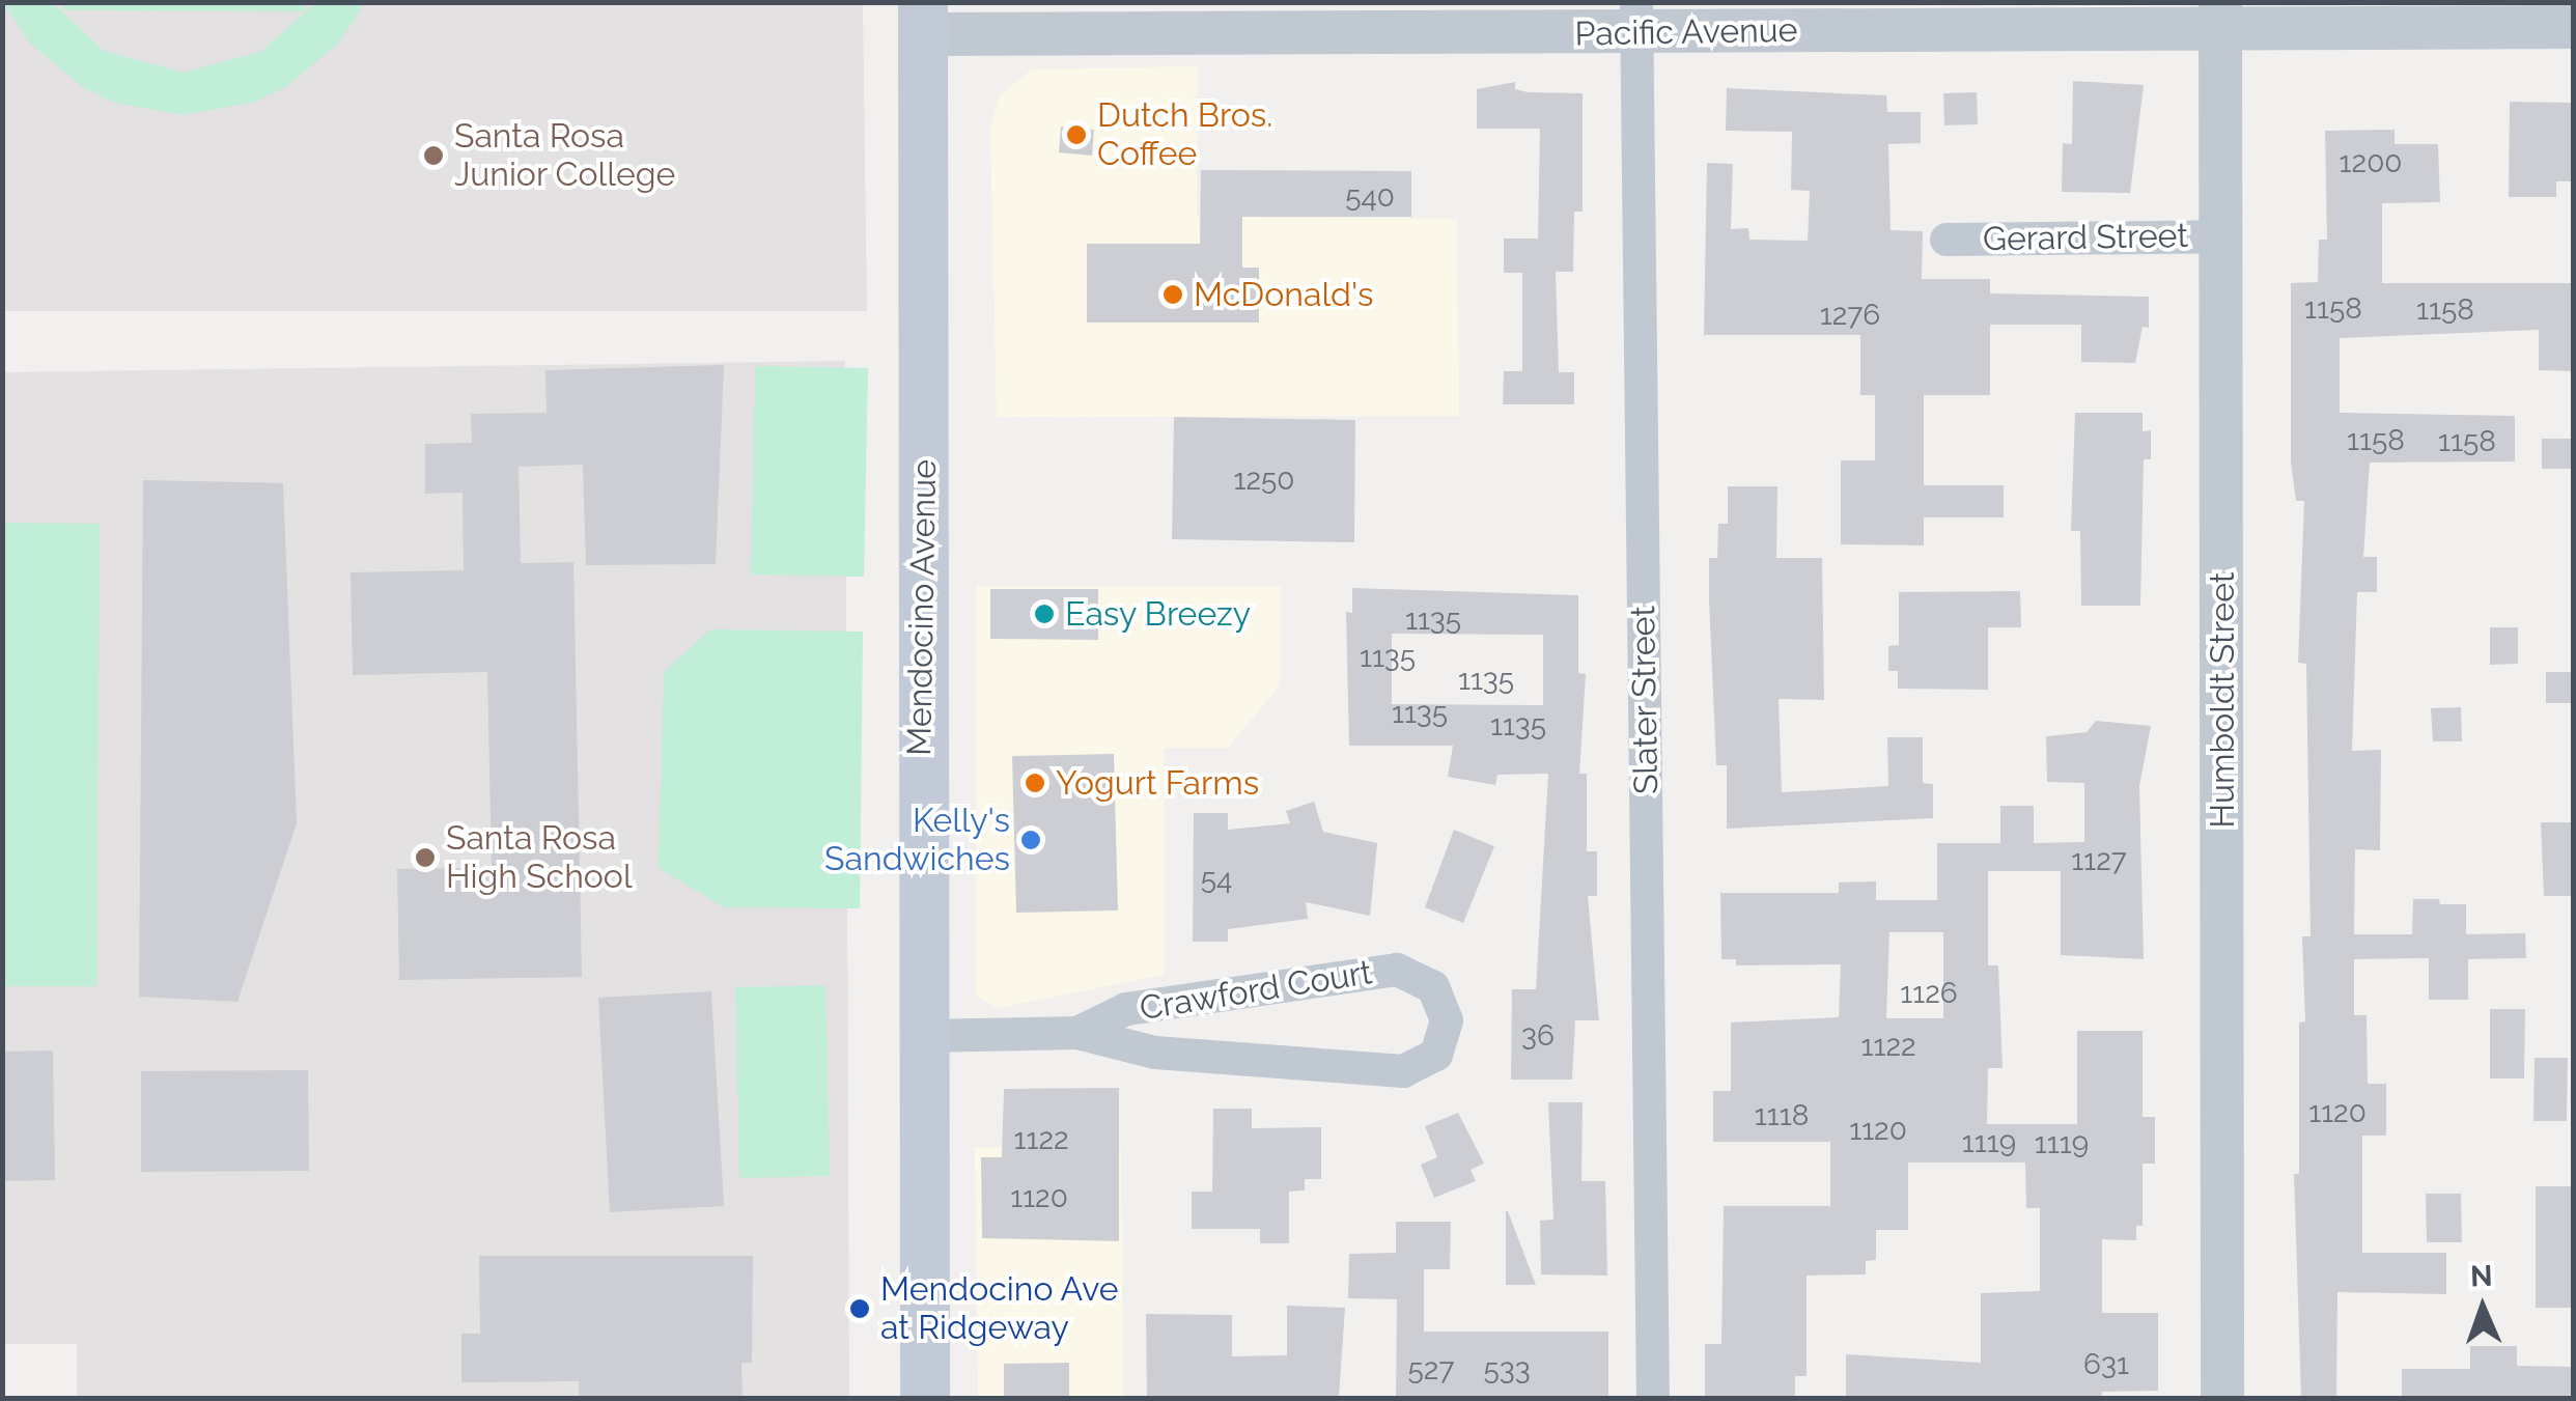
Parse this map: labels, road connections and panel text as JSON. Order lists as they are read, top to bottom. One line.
{"streets":{"main road":["Mendocino Avenue"],"street":["Pacific Avenue","Gerard Street","Slater Street","Humboldt Street","Crawford Court"]},"crossings":[["Pacific Avenue","Mendocino Avenue"],["Pacific Avenue","Slater Street"],["Pacific Avenue","Humboldt Street"],["Gerard Street","Humboldt Street"],["Mendocino Avenue","Crawford Court"]],"places":["Dutch Bros. Coffee","Santa Rosa Junior College","McDonald's","Easy Breezy","Yogurt Farms","Kelly's Sandwiches","Santa Rosa High School","Mendocino Ave at Ridgeway"],"house_numbers":["1200","540","1158","1158","1276","1158","1158","1250","1135","1135","1135","1135","1135","1127","54","1126","36","1122","1120","1118","1120","1122","1119","1119","1120","631","527","533"],"north":"top"}
